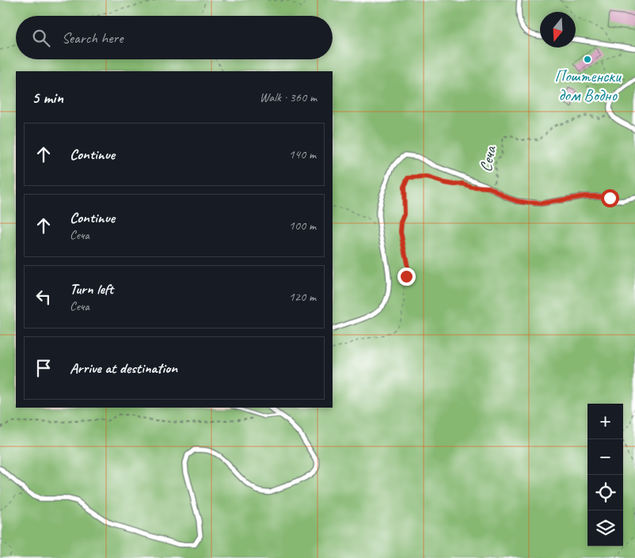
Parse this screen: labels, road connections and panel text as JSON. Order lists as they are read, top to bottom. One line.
{"streets":{"path":["Сеча"]},"places":["Поштенски дом Водно"],"north":"bottom","page":{"search":"Search here","heading":["5 min","Walk · 360 m"],"list":[["Continue","140 m"],["Continue","Сеча","100 m"],["Turn left","Сеча","120 m"],"Arrive at destination"],"map_buttons":["+","−"]}}
